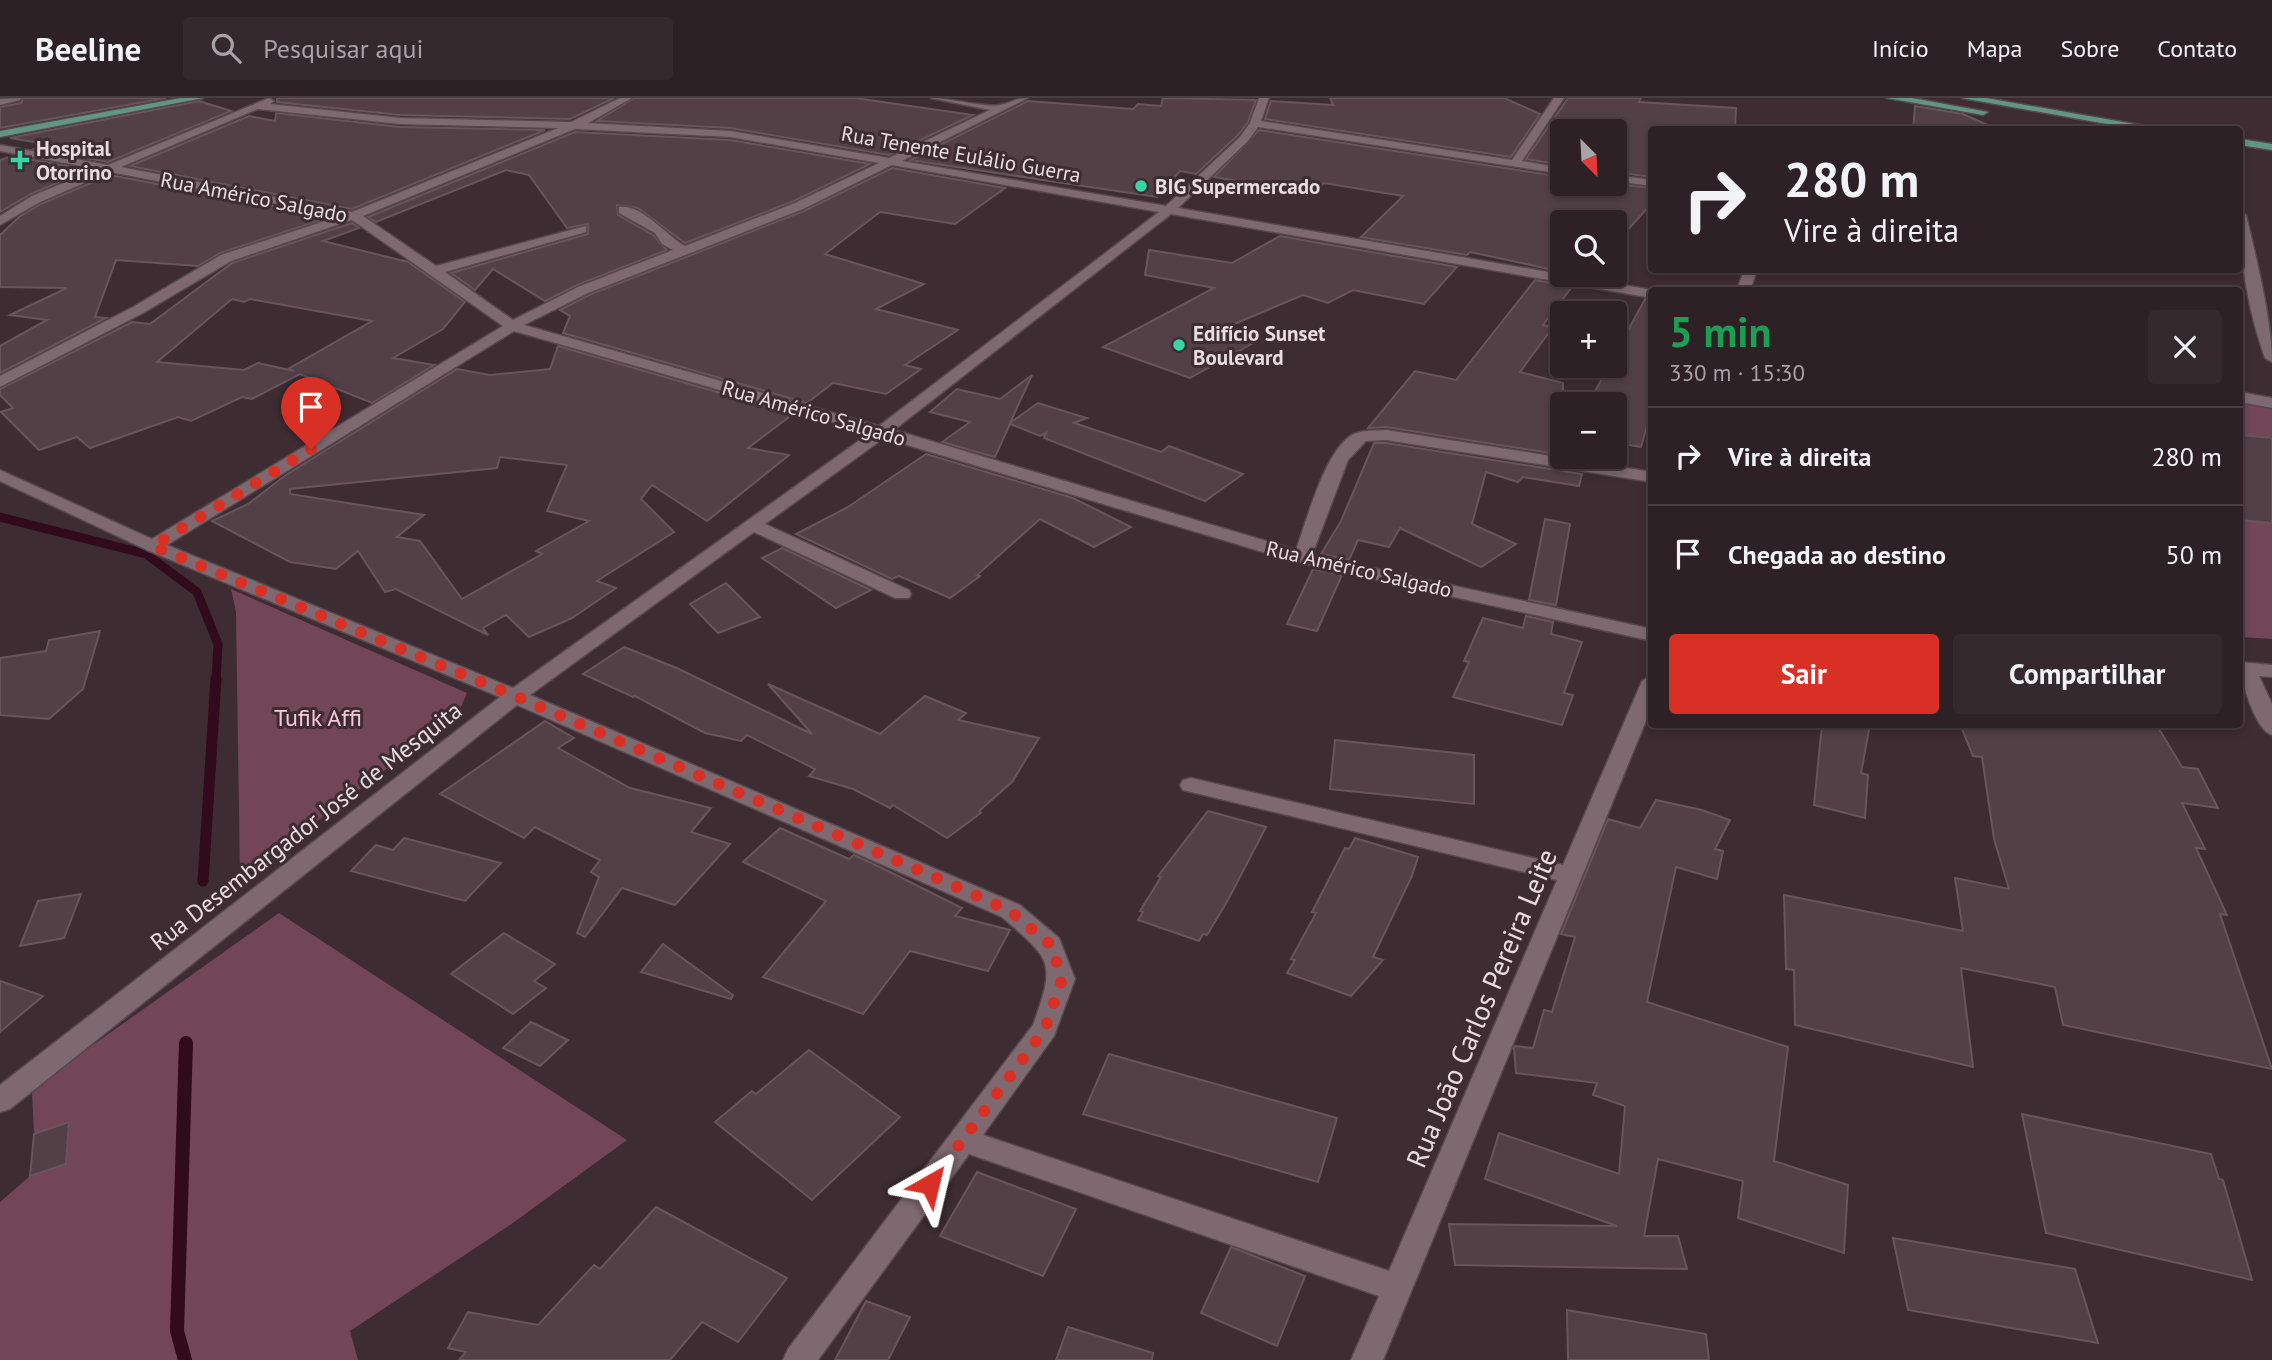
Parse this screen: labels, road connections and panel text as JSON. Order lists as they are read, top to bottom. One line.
{"streets":{"street":["Rua Tenente Eulálio Guerra","Rua Américo Salgado","Rua Desembargador José de Mesquita","Rua João Carlos Pereira Leite"]},"crossings":[["Rua Tenente Eulálio Guerra","Rua Desembargador José de Mesquita"],["Rua Américo Salgado","Rua Desembargador José de Mesquita"]],"parks":["Tufik Affi"],"places":{"health":["Hospital Otorrino"],"other":["BIG Supermercado","Edifício Sunset Boulevard"]},"north":"bottom right","page":{"header":"Beeline","search":"Pesquisar aqui","nav":["Início","Mapa","Sobre","Contato"],"map_buttons":["+","−"],"turn":["280 m","Vire à direita"],"heading":["5 min","330 m · 15:30"],"list":[{"name":"Vire à direita","value":"280 m"},{"name":"Chegada ao destino","value":"50 m"}],"buttons":["Sair","Compartilhar"]}}
